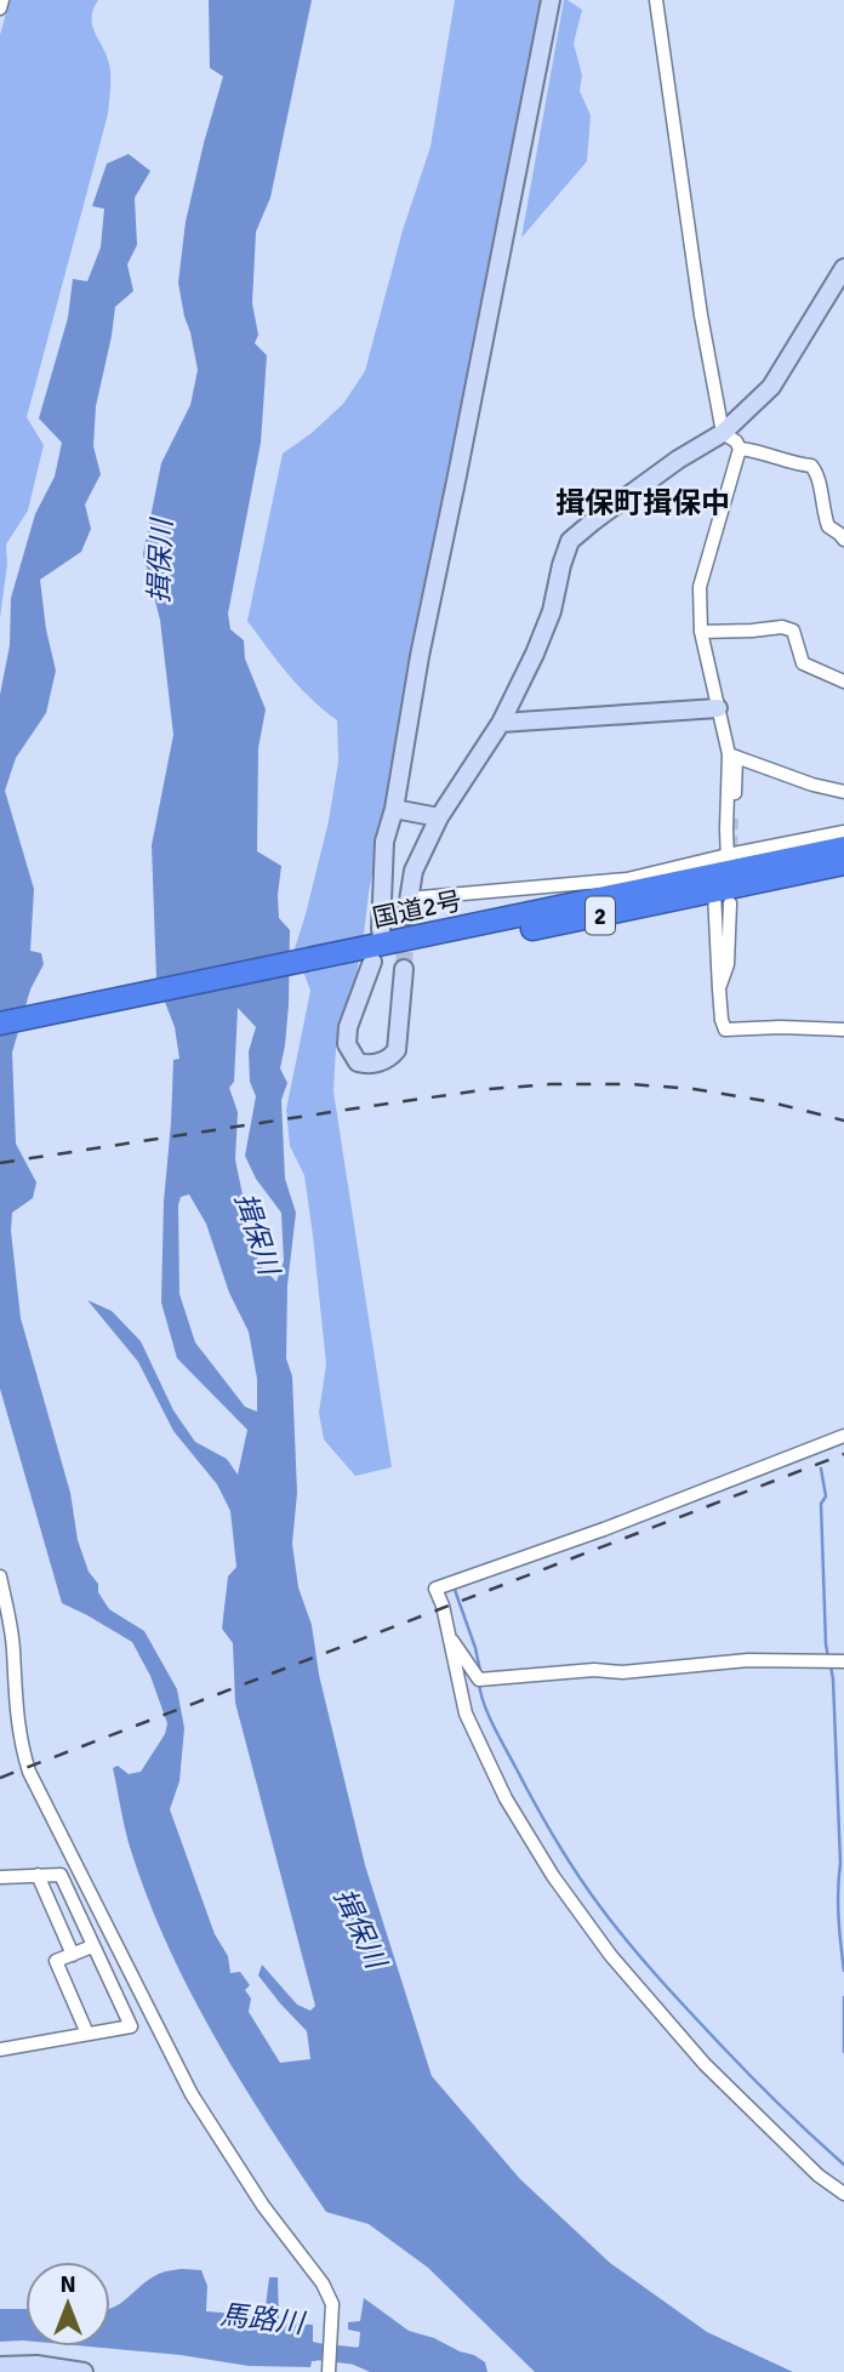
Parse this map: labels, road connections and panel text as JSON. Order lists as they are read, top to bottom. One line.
{"streets":{"highway":["国道2号","2"]},"districts":["揖保町揖保中"],"water":["揖保川","馬路川"],"north":"top"}
